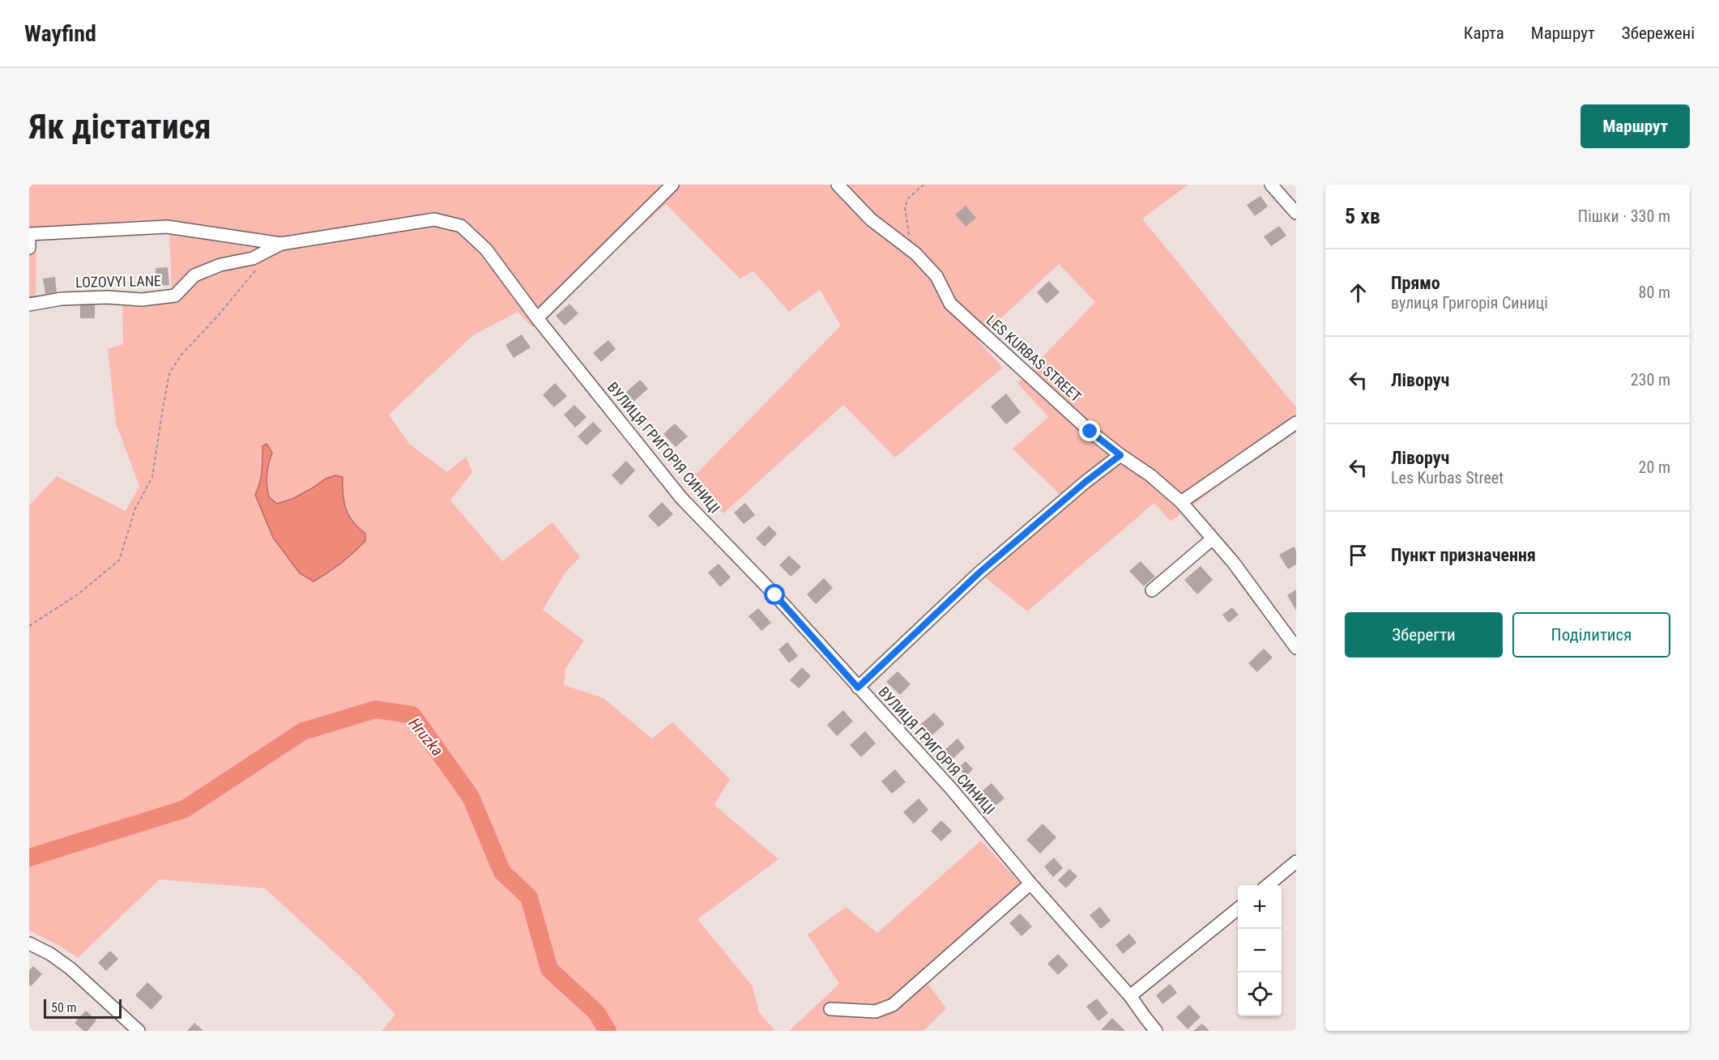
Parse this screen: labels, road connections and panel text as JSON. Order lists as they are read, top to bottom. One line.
{"streets":{"street":["LOZOVYI LANE","LES KURBAS STREET","ВУЛИЦЯ ГРИГОРІЯ СИНИЦІ"]},"crossings":[["LOZOVYI LANE","ВУЛИЦЯ ГРИГОРІЯ СИНИЦІ"]],"water":["Hruzka"],"scale_bar":"50 m","page":{"header":"Wayfind","nav":["Карта","Маршрут","Збережені"],"buttons":["Маршрут",["Зберегти","Поділитися"]],"title":"Як дістатися","heading":["5 хв","Пішки · 330 m"],"list":[["Прямо","вулиця Григорія Синиці","80 m"],["Ліворуч","230 m"],["Ліворуч","Les Kurbas Street","20 m"],"Пункт призначення"],"map_buttons":["+","−"],"scale":"50 m"}}
